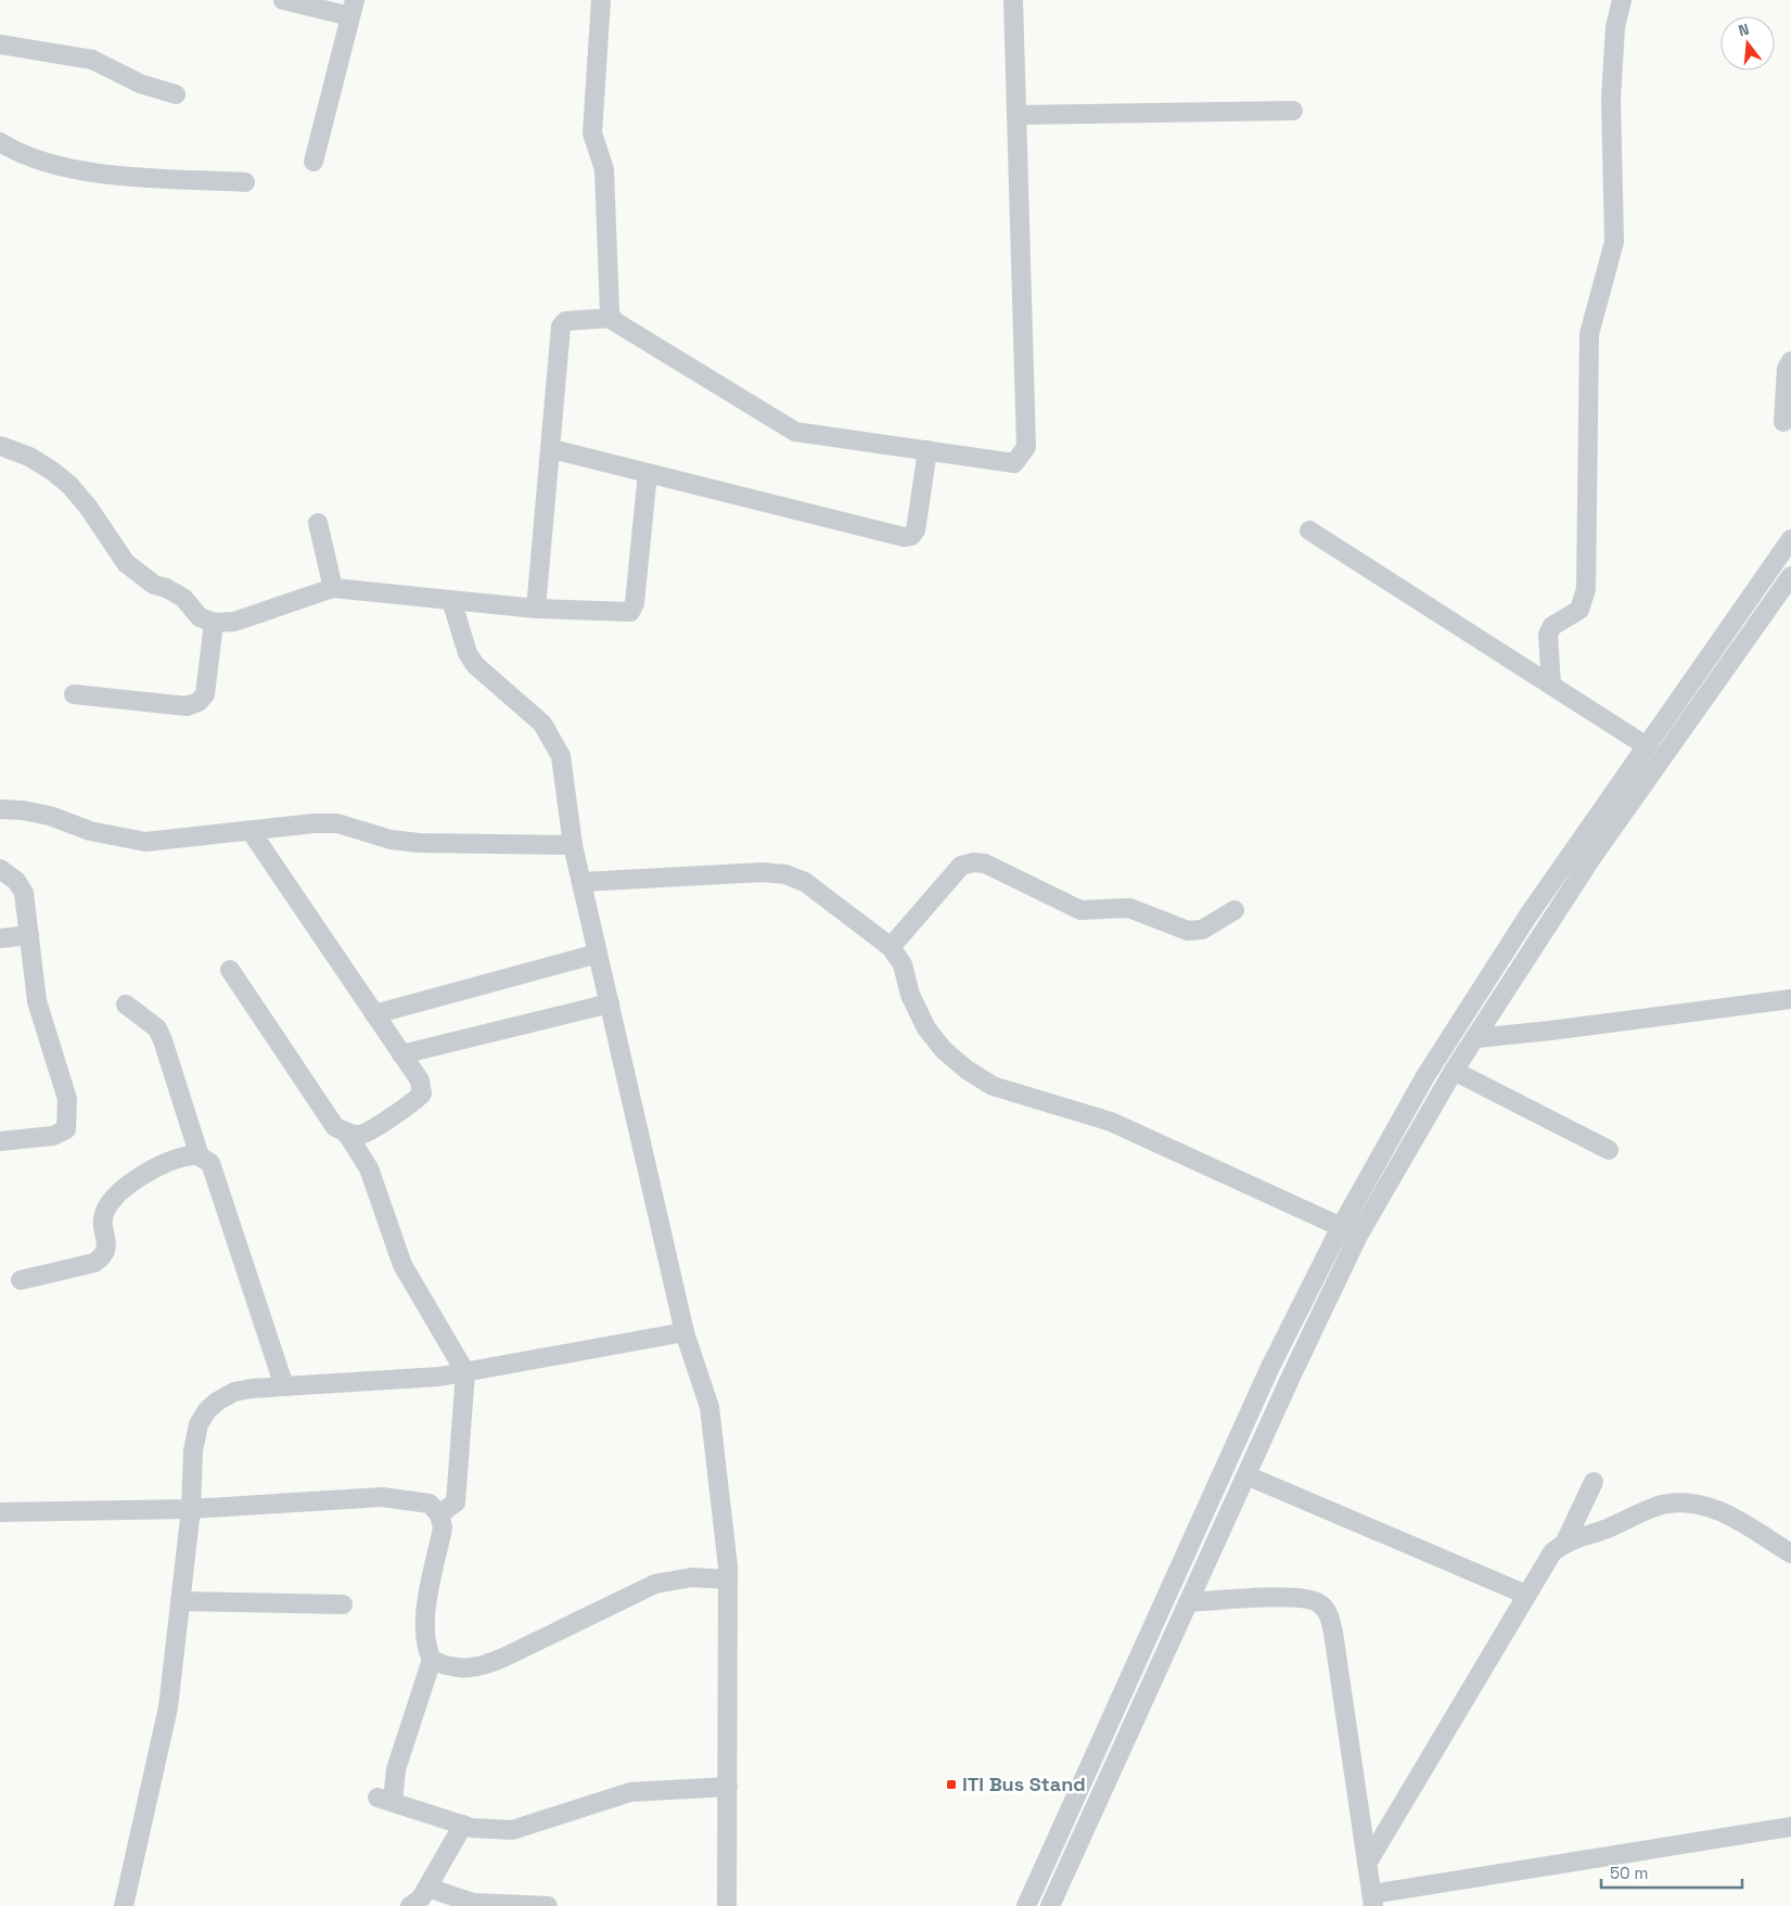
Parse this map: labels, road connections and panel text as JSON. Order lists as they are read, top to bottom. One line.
{"places":{"transit":["ITI Bus Stand"]},"scale_bar":"50 m","north":"top"}
